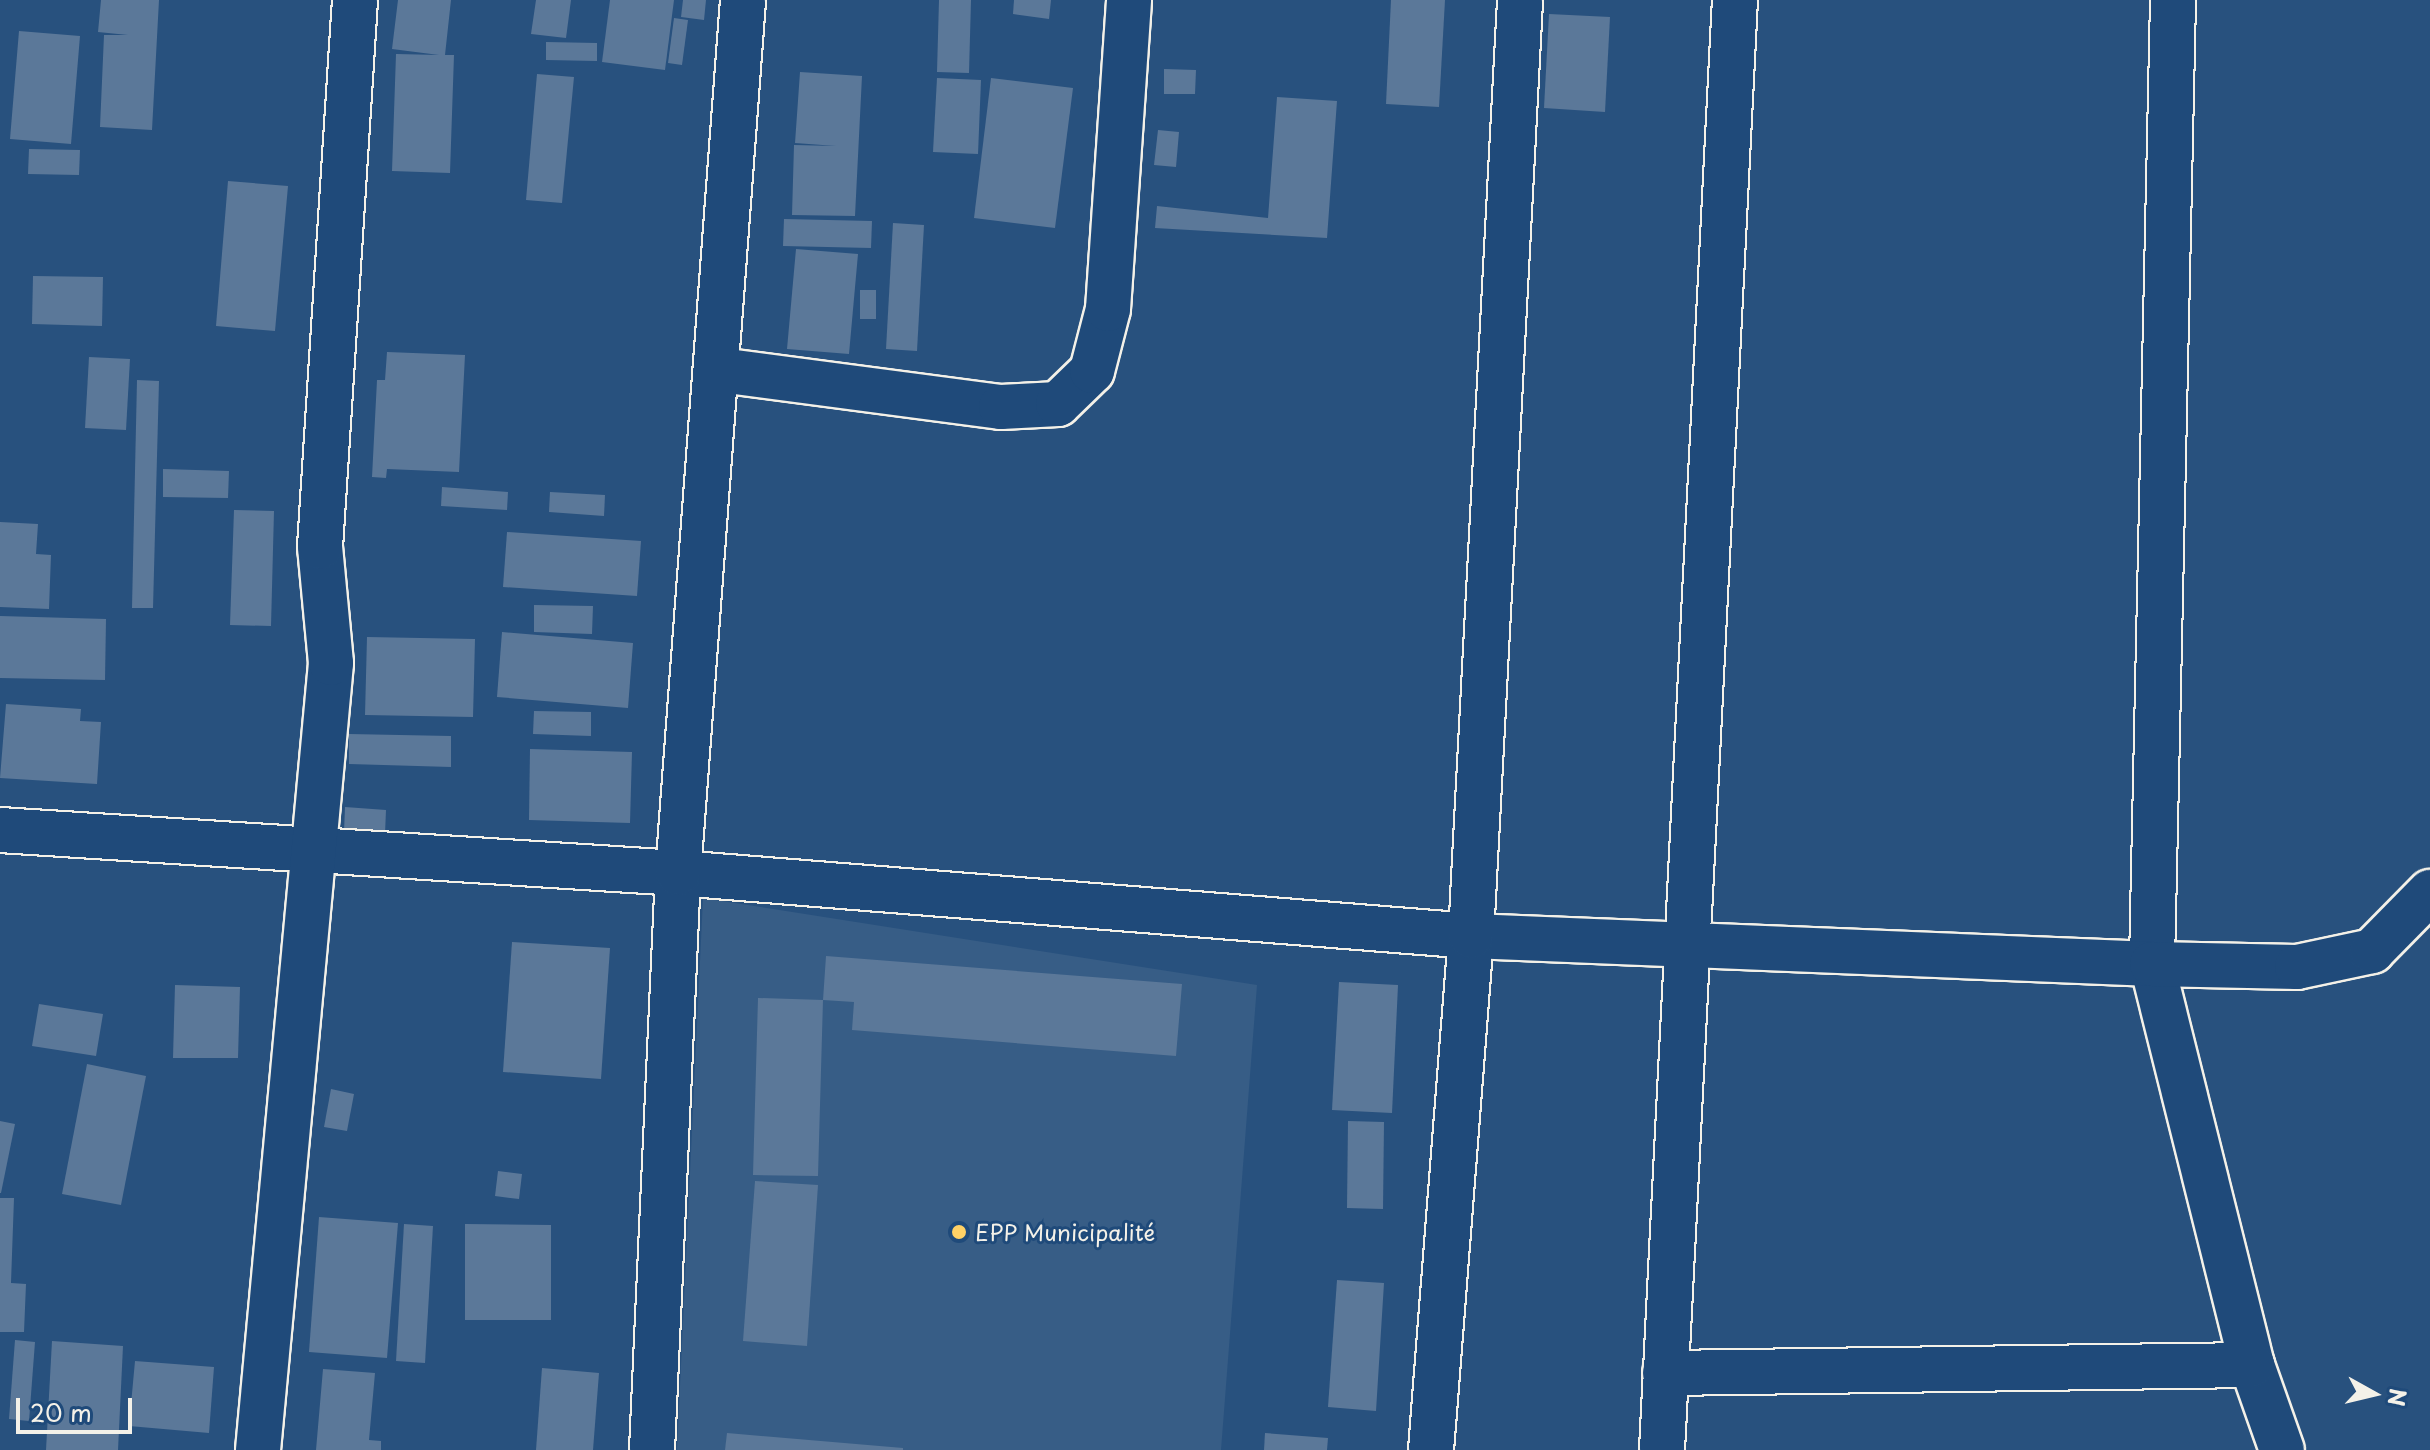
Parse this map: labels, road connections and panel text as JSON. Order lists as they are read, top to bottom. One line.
{"places":["EPP Municipalité"],"scale_bar":"20 m","north":"right"}
